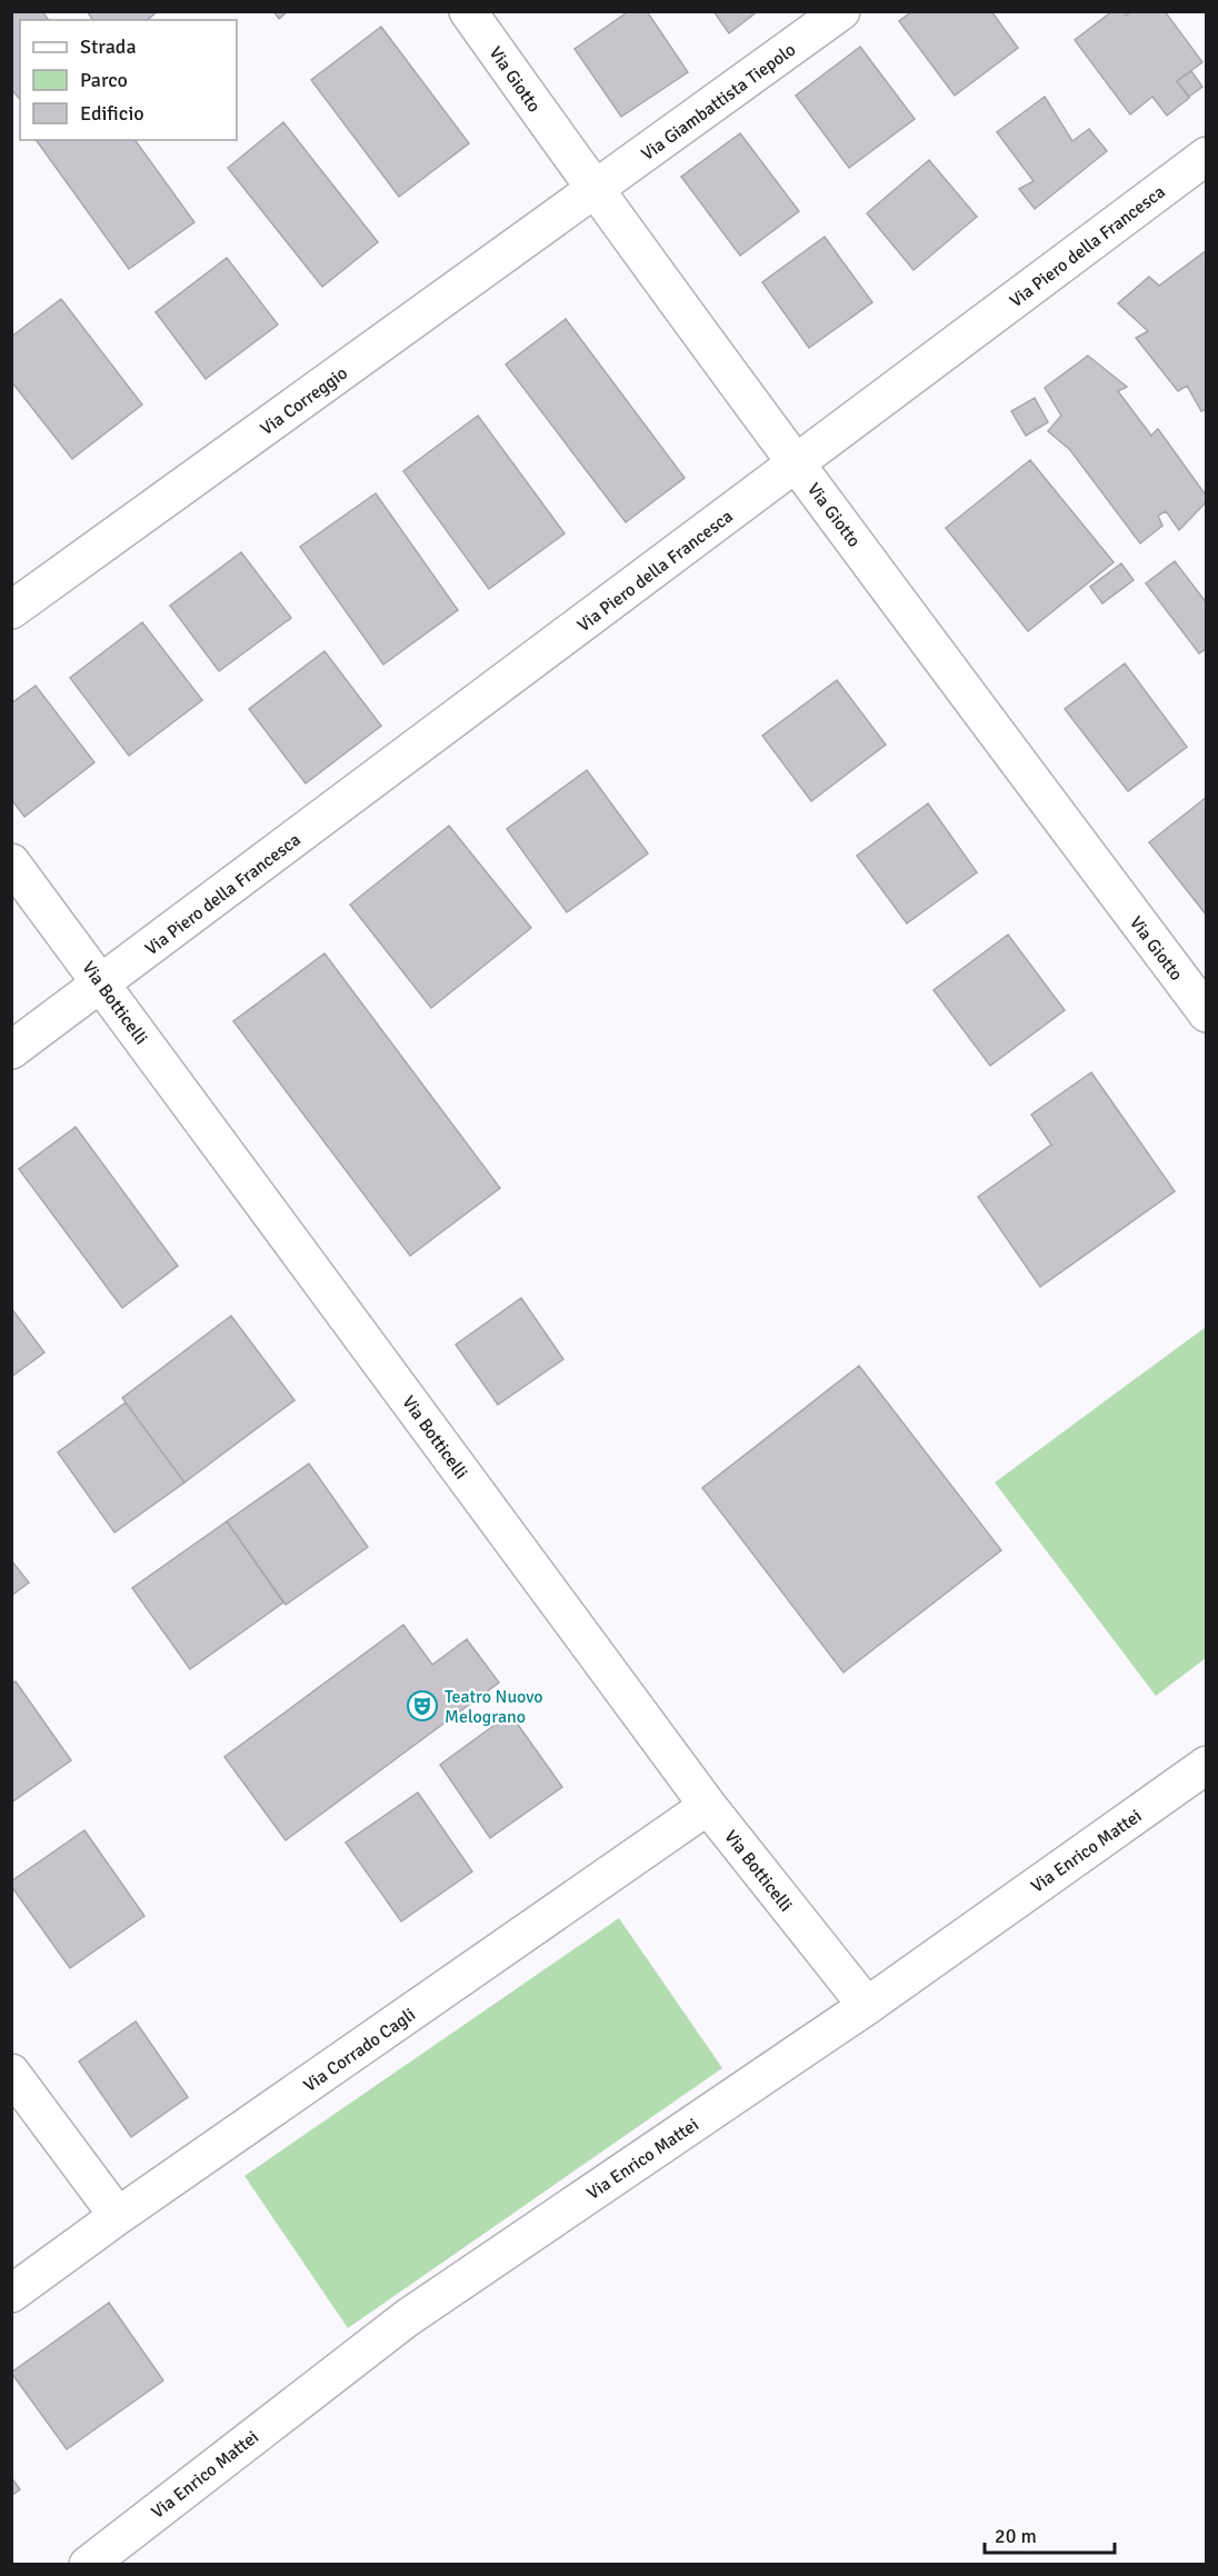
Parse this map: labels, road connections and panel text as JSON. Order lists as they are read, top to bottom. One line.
{"streets":{"street":["Via Giotto","Via Giambattista Tiepolo","Via Piero della Francesca","Via Correggio","Via Botticelli","Via Enrico Mattei","Via Corrado Cagli"]},"crossings":[["Via Giotto","Via Giambattista Tiepolo"],["Via Giotto","Via Piero della Francesca"],["Via Giotto","Via Correggio"],["Via Giambattista Tiepolo","Via Correggio"],["Via Piero della Francesca","Via Botticelli"],["Via Botticelli","Via Enrico Mattei"],["Via Botticelli","Via Corrado Cagli"]],"places":{"theatre":["Teatro Nuovo Melograno"]},"legend":["Strada","Parco","Edificio"],"scale_bar":"20 m"}
